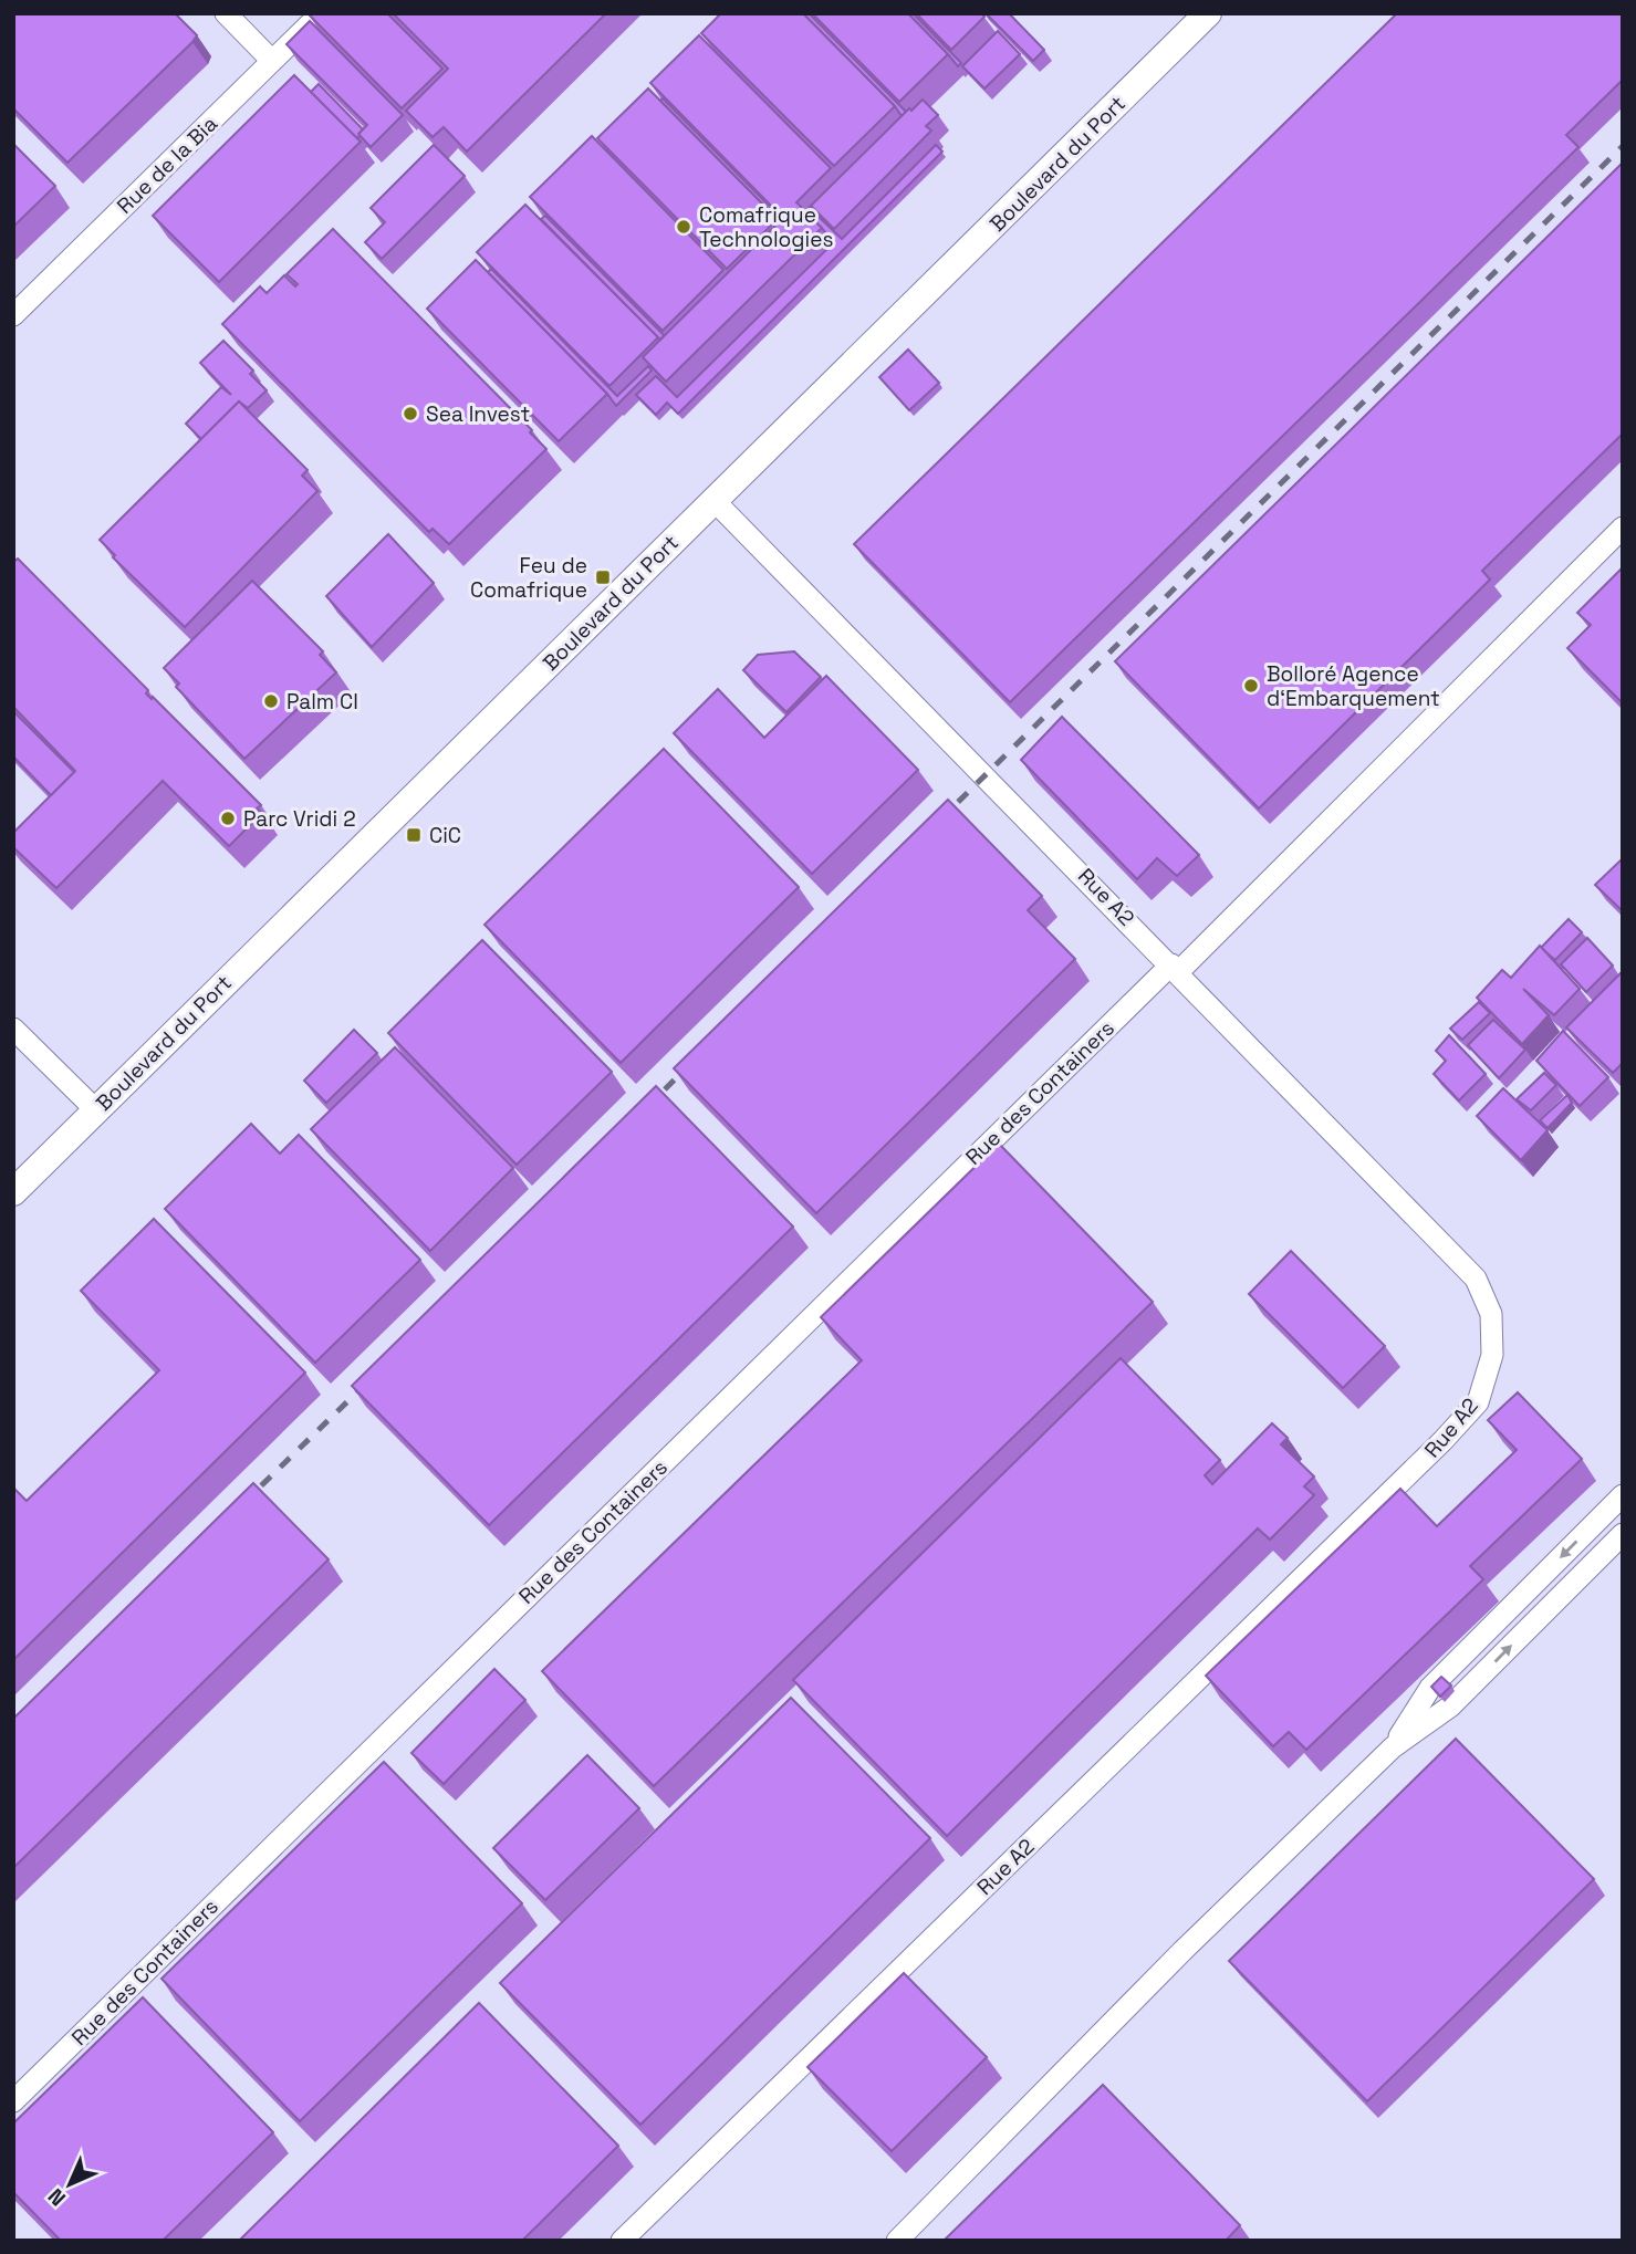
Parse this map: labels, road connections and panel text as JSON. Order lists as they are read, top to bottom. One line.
{"streets":{"main road":["Boulevard du Port"],"street":["Rue de la Bia","Rue A2","Rue des Containers"]},"crossings":[["Boulevard du Port","Rue A2"],["Rue A2","Rue des Containers"]],"places":{"other":["Comafrique Technologies","Sea Invest","Bolloré Agence d‘Embarquement","Palm CI","Parc Vridi 2"],"transit":["Feu de Comafrique","CiC"]},"north":"bottom left"}
